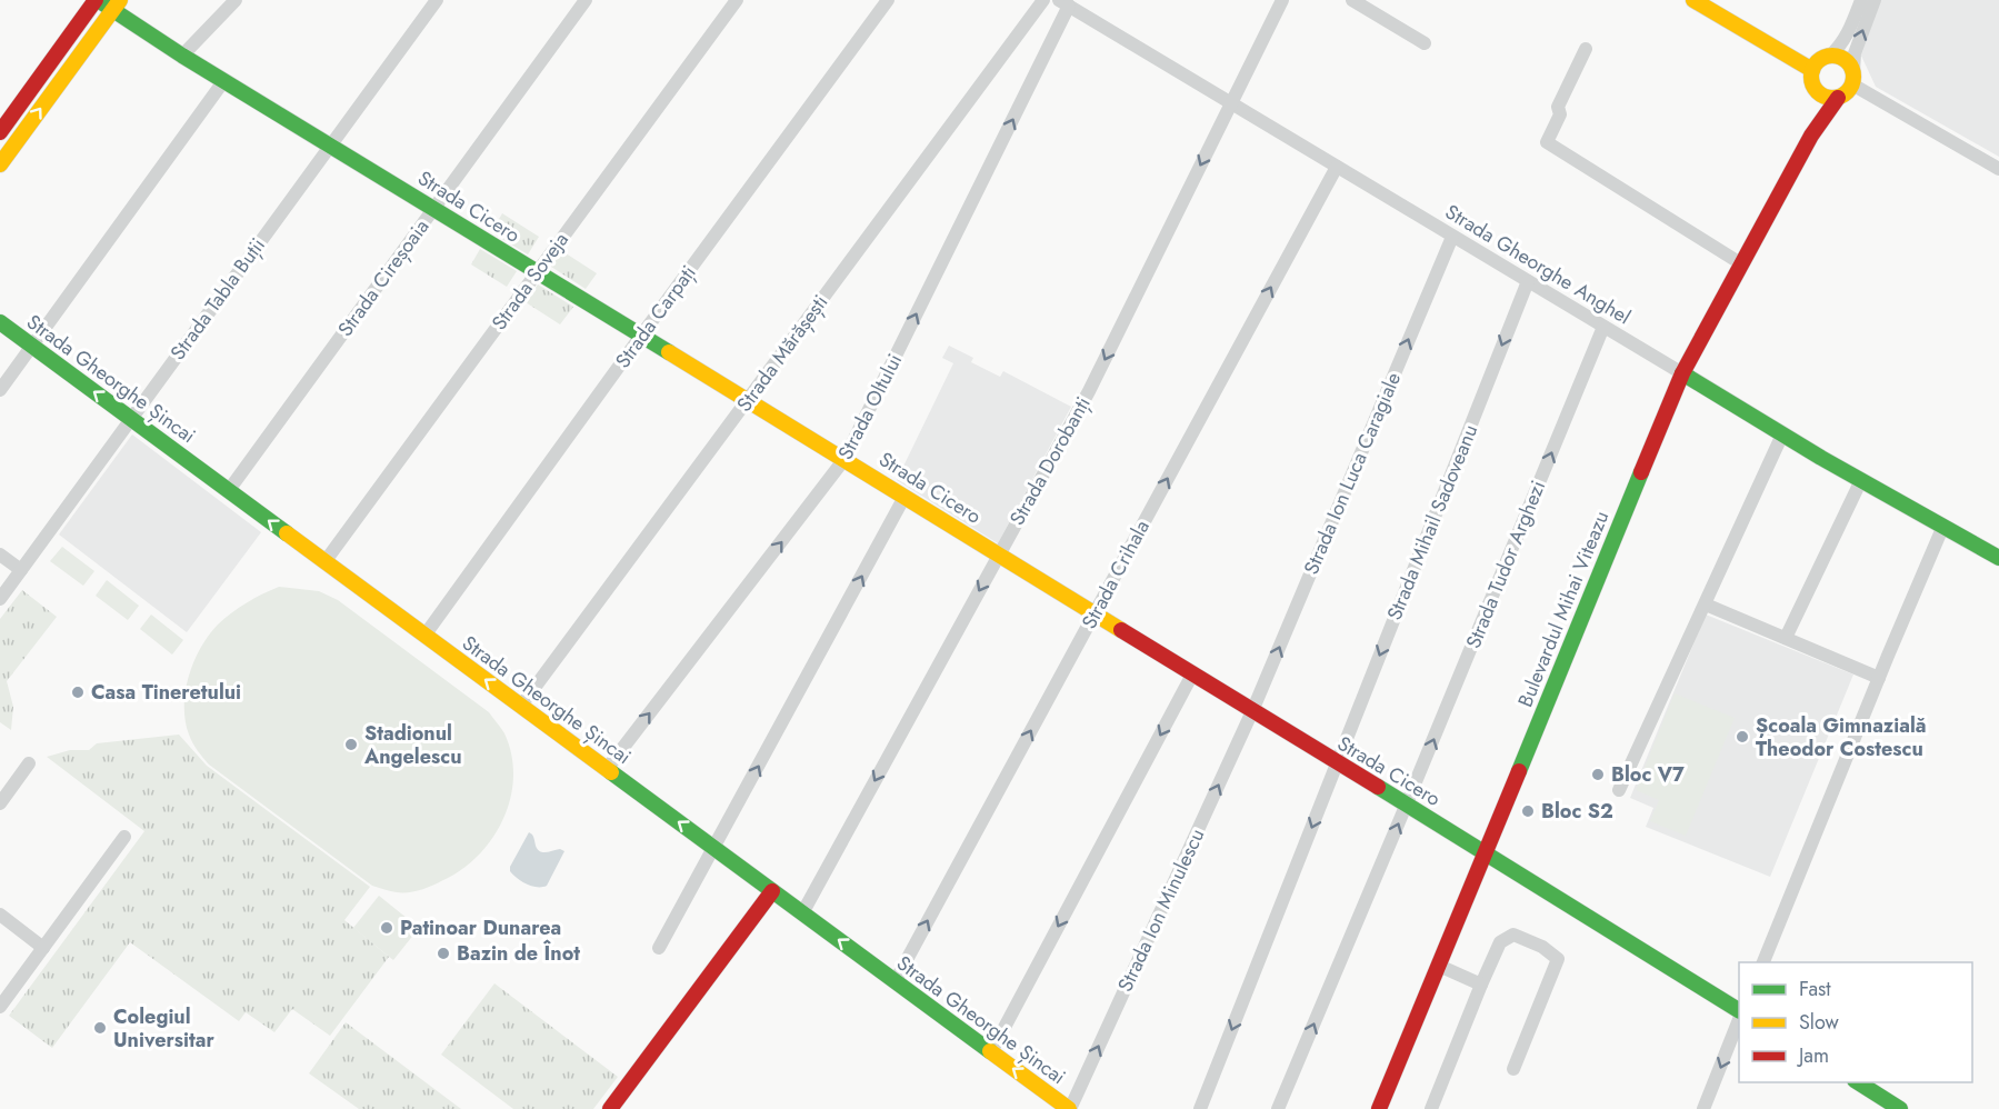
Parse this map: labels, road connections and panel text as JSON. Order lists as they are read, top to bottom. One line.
{"streets":{"street":["Strada Cicero","Strada Gheorghe Anghel","Strada Cireșoaia","Strada Soveja","Strada Tabla Buții","Strada Carpați","Strada Mărășești","Strada Gheorghe Șincai","Strada Oltului","Strada Dorobanți","Strada Ion Luca Caragiale","Strada Mihail Sadoveanu","Strada Tudor Arghezi","Strada Crihala","Bulevardul Mihai Viteazu","Strada Ion Minulescu"]},"crossings":[["Strada Cicero","Strada Cireșoaia"],["Strada Cicero","Strada Soveja"],["Strada Cicero","Strada Tabla Buții"],["Strada Cicero","Strada Carpați"],["Strada Cicero","Strada Mărășești"],["Strada Cicero","Strada Oltului"],["Strada Cicero","Strada Dorobanți"],["Strada Cicero","Strada Ion Luca Caragiale"],["Strada Cicero","Strada Mihail Sadoveanu"],["Strada Cicero","Strada Tudor Arghezi"],["Strada Cicero","Strada Crihala"],["Strada Cicero","Bulevardul Mihai Viteazu"],["Strada Cicero","Strada Ion Minulescu"],["Strada Gheorghe Anghel","Strada Oltului"],["Strada Gheorghe Anghel","Strada Dorobanți"],["Strada Gheorghe Anghel","Strada Ion Luca Caragiale"],["Strada Gheorghe Anghel","Strada Mihail Sadoveanu"],["Strada Gheorghe Anghel","Strada Tudor Arghezi"],["Strada Gheorghe Anghel","Strada Crihala"],["Strada Gheorghe Anghel","Bulevardul Mihai Viteazu"],["Strada Cireșoaia","Strada Gheorghe Șincai"],["Strada Soveja","Strada Gheorghe Șincai"],["Strada Tabla Buții","Strada Gheorghe Șincai"],["Strada Carpați","Strada Gheorghe Șincai"],["Strada Mărășești","Strada Gheorghe Șincai"],["Strada Gheorghe Șincai","Strada Oltului"],["Strada Gheorghe Șincai","Strada Dorobanți"],["Strada Gheorghe Șincai","Strada Crihala"],["Strada Gheorghe Șincai","Strada Ion Minulescu"],["Strada Ion Luca Caragiale","Strada Ion Minulescu"]],"one_way":["Strada Gheorghe Șincai","Strada Ion Luca Caragiale","Strada Mihail Sadoveanu","Strada Tudor Arghezi"],"places":["Casa Tineretului","Școala Gimnazială Theodor Costescu","Stadionul Angelescu","Bloc V7","Bloc S2","Patinoar Dunarea","Bazin de Înot","Colegiul Universitar"],"legend":["Fast","Slow","Jam"]}
